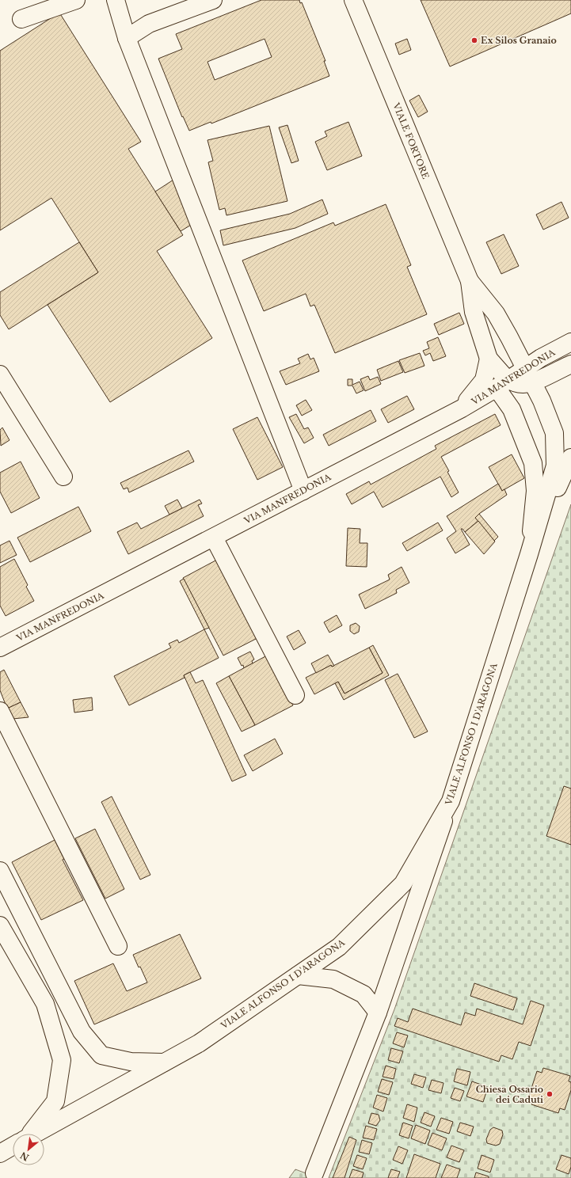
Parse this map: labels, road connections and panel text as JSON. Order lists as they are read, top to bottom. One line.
{"streets":{"main road":["VIALE FORTORE","VIA MANFREDONIA","VIALE ALFONSO I D'ARAGONA"]},"crossings":[["VIALE FORTORE","VIA MANFREDONIA"],["VIALE FORTORE","VIALE ALFONSO I D'ARAGONA"],["VIA MANFREDONIA","VIALE ALFONSO I D'ARAGONA"]],"places":["Ex Silos Granaio","Chiesa Ossario dei Caduti"],"north":"bottom left"}
